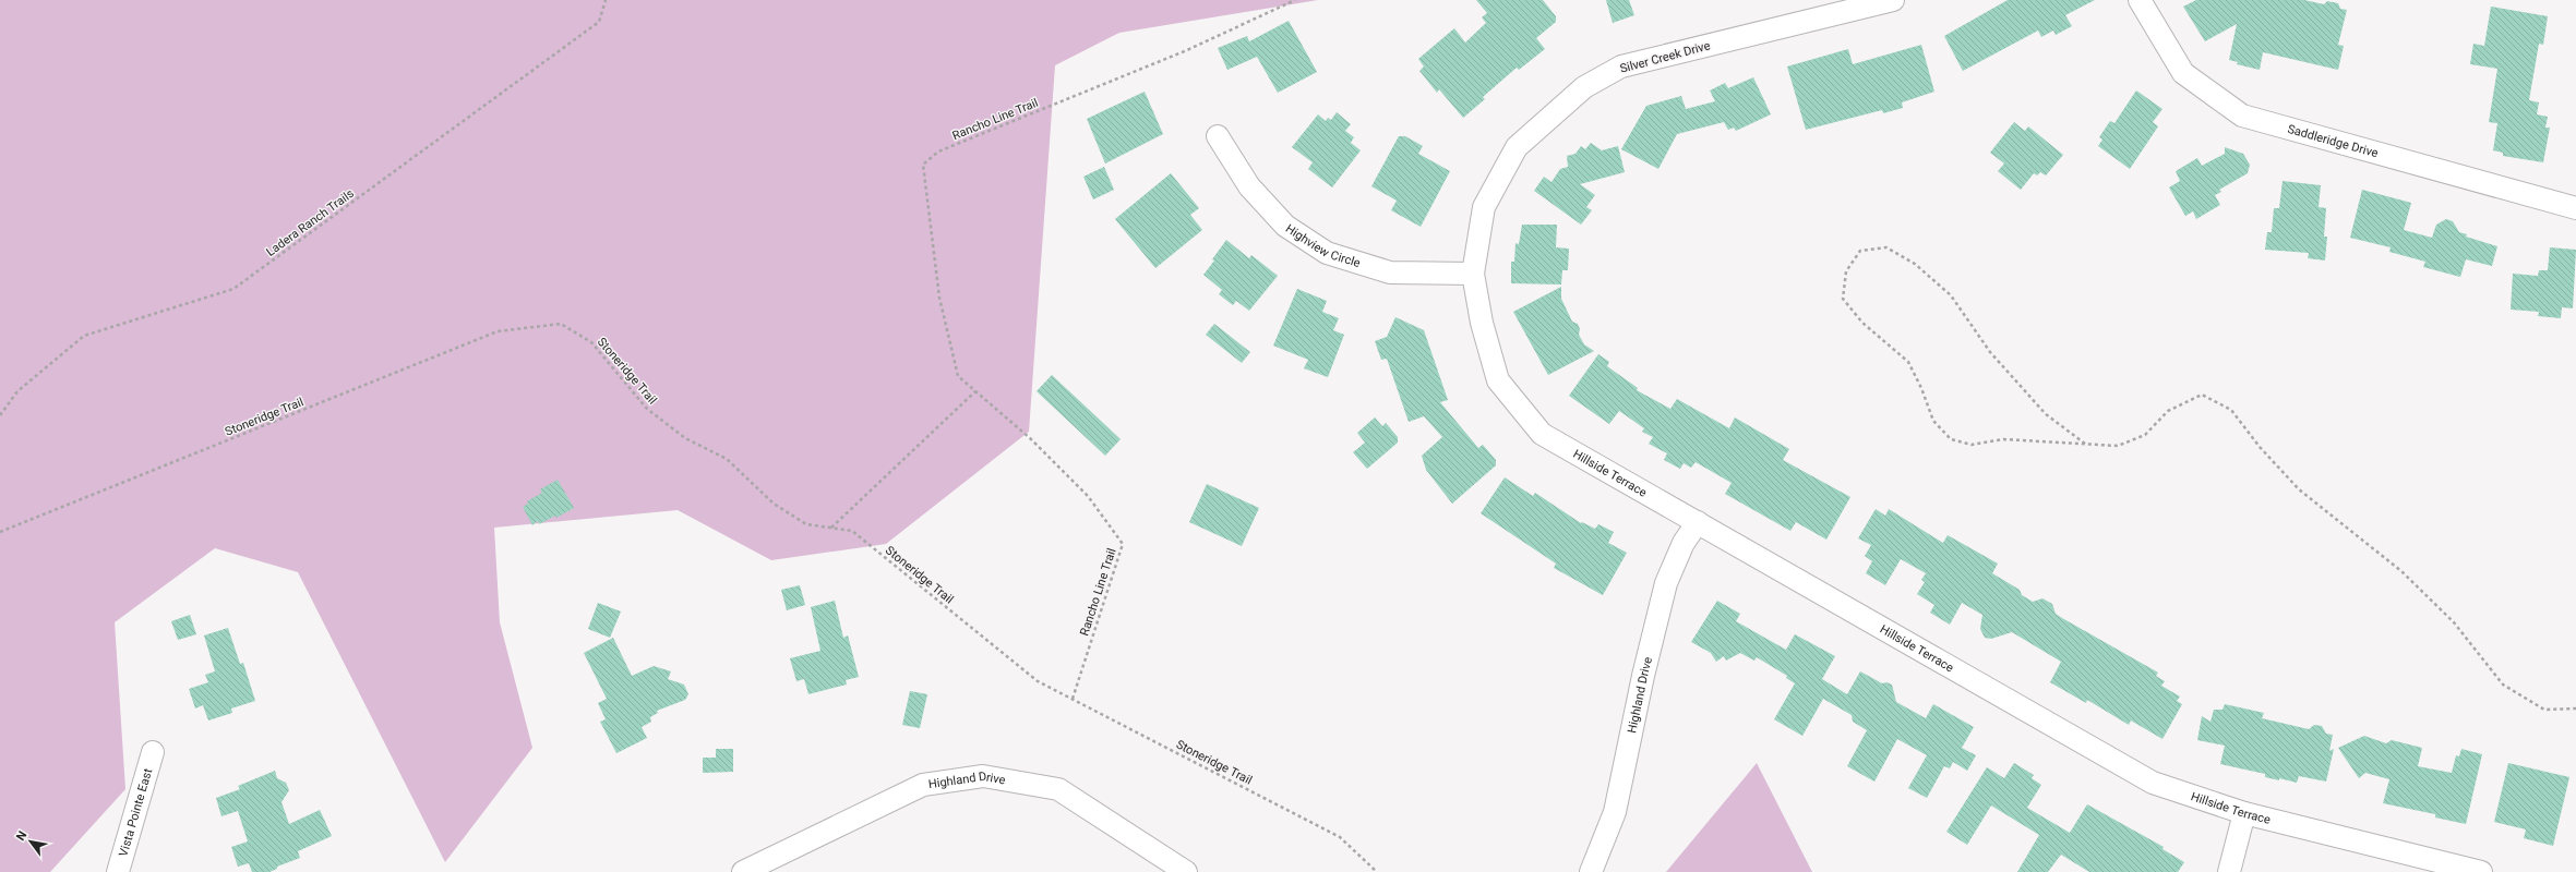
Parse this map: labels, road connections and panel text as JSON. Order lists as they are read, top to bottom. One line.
{"streets":{"street":["Silver Creek Drive","Saddleridge Drive","Highview Circle","Hillside Terrace","Highland Drive","Vista Pointe East"],"path":["Rancho Line Trail","Ladera Ranch Trails","Stoneridge Trail"]},"crossings":[["Silver Creek Drive","Highview Circle"],["Silver Creek Drive","Hillside Terrace"],["Rancho Line Trail","Stoneridge Trail"],["Highview Circle","Hillside Terrace"],["Hillside Terrace","Highland Drive"]],"north":"top left"}
